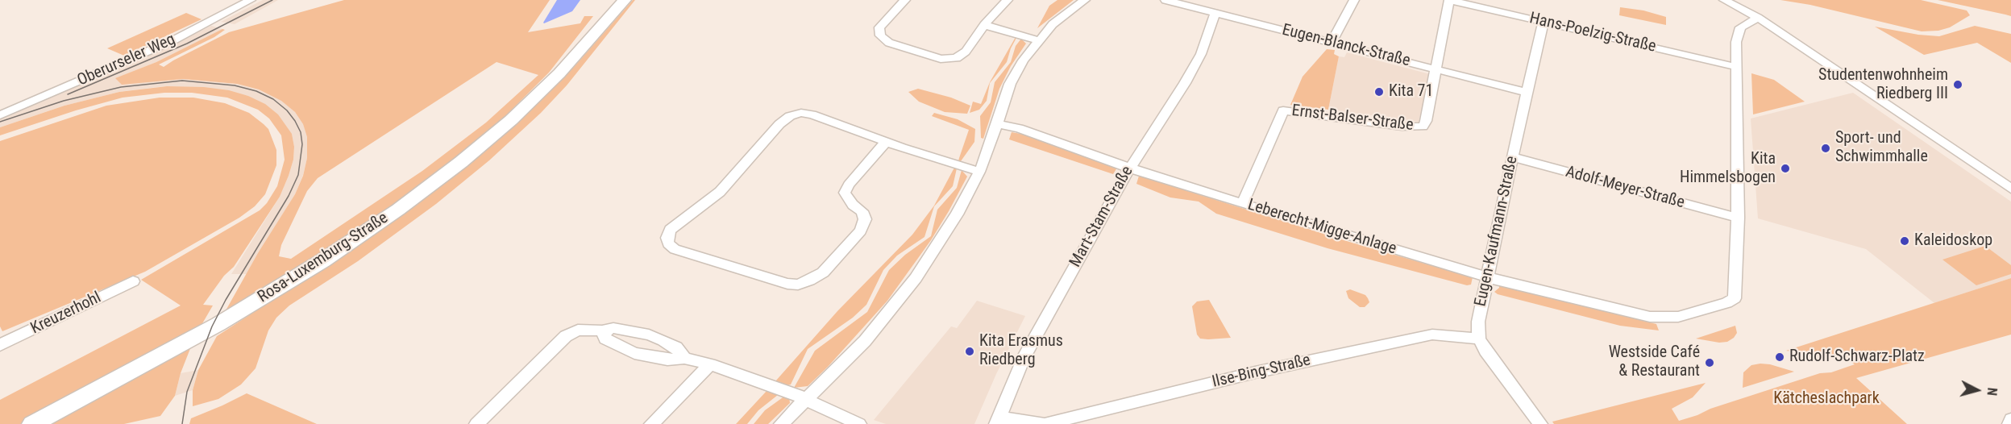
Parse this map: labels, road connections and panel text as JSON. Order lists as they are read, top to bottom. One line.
{"streets":{"main road":["Rosa-Luxemburg-Straße"],"street":["Hans-Poelzig-Straße","Eugen-Blanck-Straße","Oberurseler Weg","Ernst-Balser-Straße","Adolf-Meyer-Straße","Mart-Stam-Straße","Leberecht-Migge-Anlage","Eugen-Kaufmann-Straße","Kreuzerhohl","Ilse-Bing-Straße"]},"crossings":[["Hans-Poelzig-Straße","Ernst-Balser-Straße"],["Hans-Poelzig-Straße","Eugen-Kaufmann-Straße"],["Eugen-Blanck-Straße","Ernst-Balser-Straße"],["Eugen-Blanck-Straße","Mart-Stam-Straße"],["Eugen-Blanck-Straße","Eugen-Kaufmann-Straße"],["Ernst-Balser-Straße","Leberecht-Migge-Anlage"],["Adolf-Meyer-Straße","Leberecht-Migge-Anlage"],["Adolf-Meyer-Straße","Eugen-Kaufmann-Straße"],["Mart-Stam-Straße","Leberecht-Migge-Anlage"],["Mart-Stam-Straße","Ilse-Bing-Straße"],["Leberecht-Migge-Anlage","Eugen-Kaufmann-Straße"],["Eugen-Kaufmann-Straße","Ilse-Bing-Straße"]],"parks":["Kätcheslachpark"],"places":["Studentenwohnheim Riedberg III","Kita 71","Sport- und Schwimmhalle","Kita Himmelsbogen","Kaleidoskop","Kita Erasmus Riedberg","Rudolf-Schwarz-Platz","Westside Café & Restaurant"],"north":"right"}
